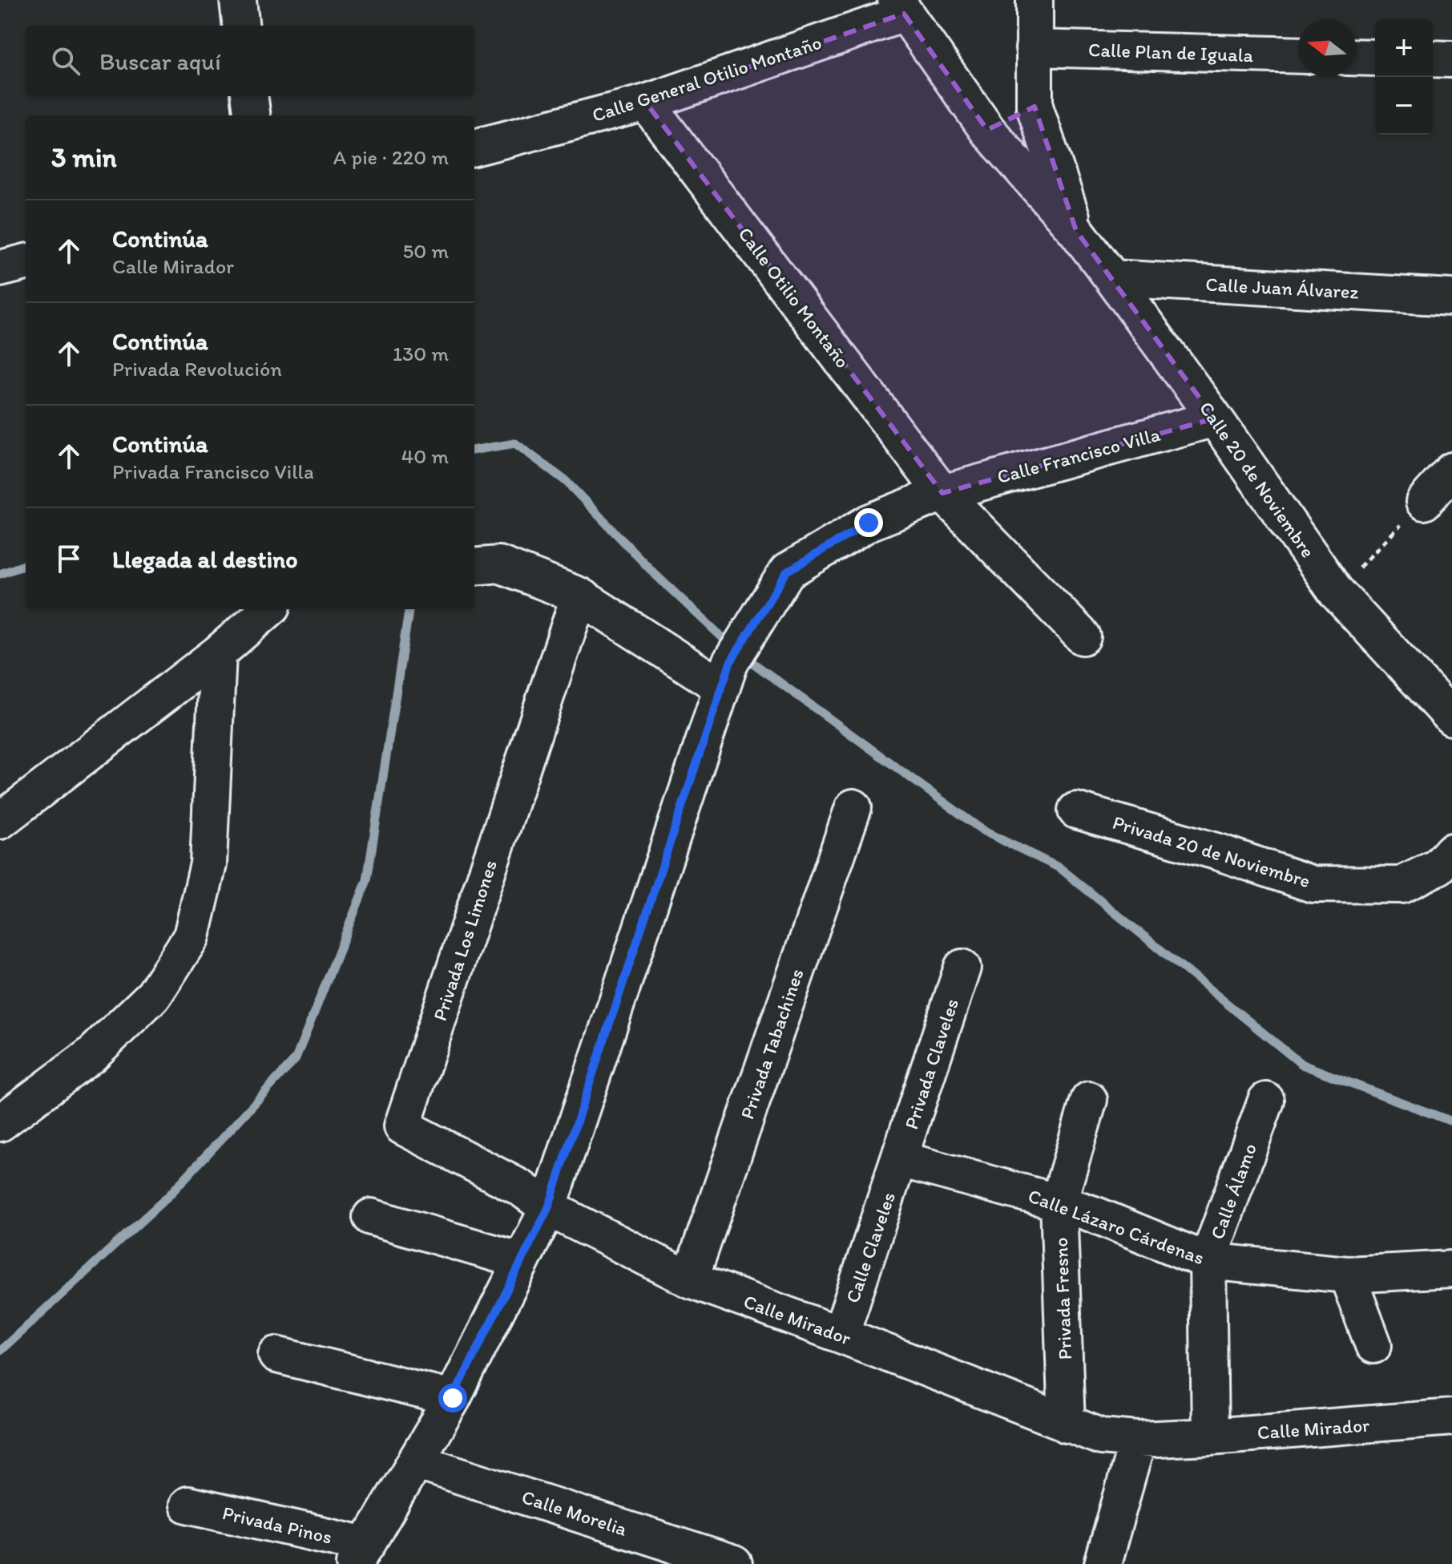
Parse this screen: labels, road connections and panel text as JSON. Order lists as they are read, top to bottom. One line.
{"streets":{"street":["Calle Plan de Iguala","Calle General Otilio Montaño","Calle Juan Álvarez","Calle Otilio Montaño","Calle Francisco Villa","Calle 20 de Noviembre","Privada 20 de Noviembre","Privada Los Limones","Privada Tabachines","Privada Claveles","Calle Álamo","Calle Lázaro Cárdenas","Calle Claveles","Privada Fresno","Calle Mirador","Calle Morelia","Privada Pinos"]},"crossings":[["Calle Plan de Iguala","Calle 20 de Noviembre"],["Calle General Otilio Montaño","Calle Otilio Montaño"],["Calle General Otilio Montaño","Calle 20 de Noviembre"],["Calle Juan Álvarez","Calle 20 de Noviembre"],["Calle Otilio Montaño","Calle Francisco Villa"],["Calle Francisco Villa","Calle 20 de Noviembre"],["Calle Francisco Villa","Privada Los Limones"],["Calle Francisco Villa","Calle Mirador"],["Privada Los Limones","Calle Mirador"],["Privada Tabachines","Calle Mirador"],["Privada Claveles","Calle Lázaro Cárdenas"],["Privada Claveles","Calle Claveles"],["Calle Álamo","Calle Lázaro Cárdenas"],["Calle Álamo","Calle Mirador"],["Calle Lázaro Cárdenas","Calle Claveles"],["Calle Lázaro Cárdenas","Privada Fresno"],["Calle Claveles","Calle Mirador"],["Privada Fresno","Calle Mirador"]],"north":"left","page":{"map_buttons":["+","−"],"search":"Buscar aquí","heading":["3 min","A pie · 220 m"],"list":[["Continúa","Calle Mirador","50 m"],["Continúa","Privada Revolución","130 m"],["Continúa","Privada Francisco Villa","40 m"],"Llegada al destino"]}}
